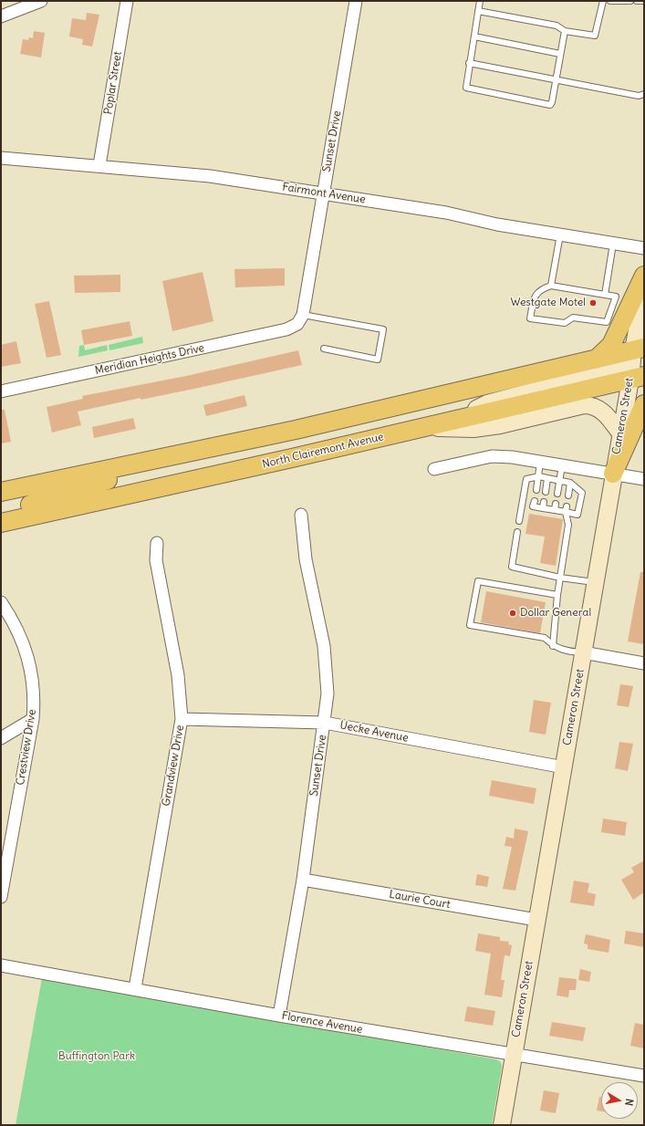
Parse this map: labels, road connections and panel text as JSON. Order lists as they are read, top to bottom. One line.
{"streets":{"main road":["Cameron Street","North Clairemont Avenue"],"street":["Poplar Street","Sunset Drive","Fairmont Avenue","Meridian Heights Drive","Uecke Avenue","Crestview Drive","Grandview Drive","Laurie Court","Florence Avenue"]},"crossings":[["Poplar Street","Fairmont Avenue"],["Sunset Drive","Fairmont Avenue"],["Sunset Drive","Meridian Heights Drive"],["Sunset Drive","Uecke Avenue"],["Sunset Drive","Laurie Court"],["Sunset Drive","Florence Avenue"],["Cameron Street","North Clairemont Avenue"],["Cameron Street","Uecke Avenue"],["Cameron Street","Laurie Court"],["Cameron Street","Florence Avenue"],["Uecke Avenue","Grandview Drive"],["Grandview Drive","Florence Avenue"]],"parks":["Buffington Park"],"places":["Westgate Motel","Dollar General"],"north":"right"}
